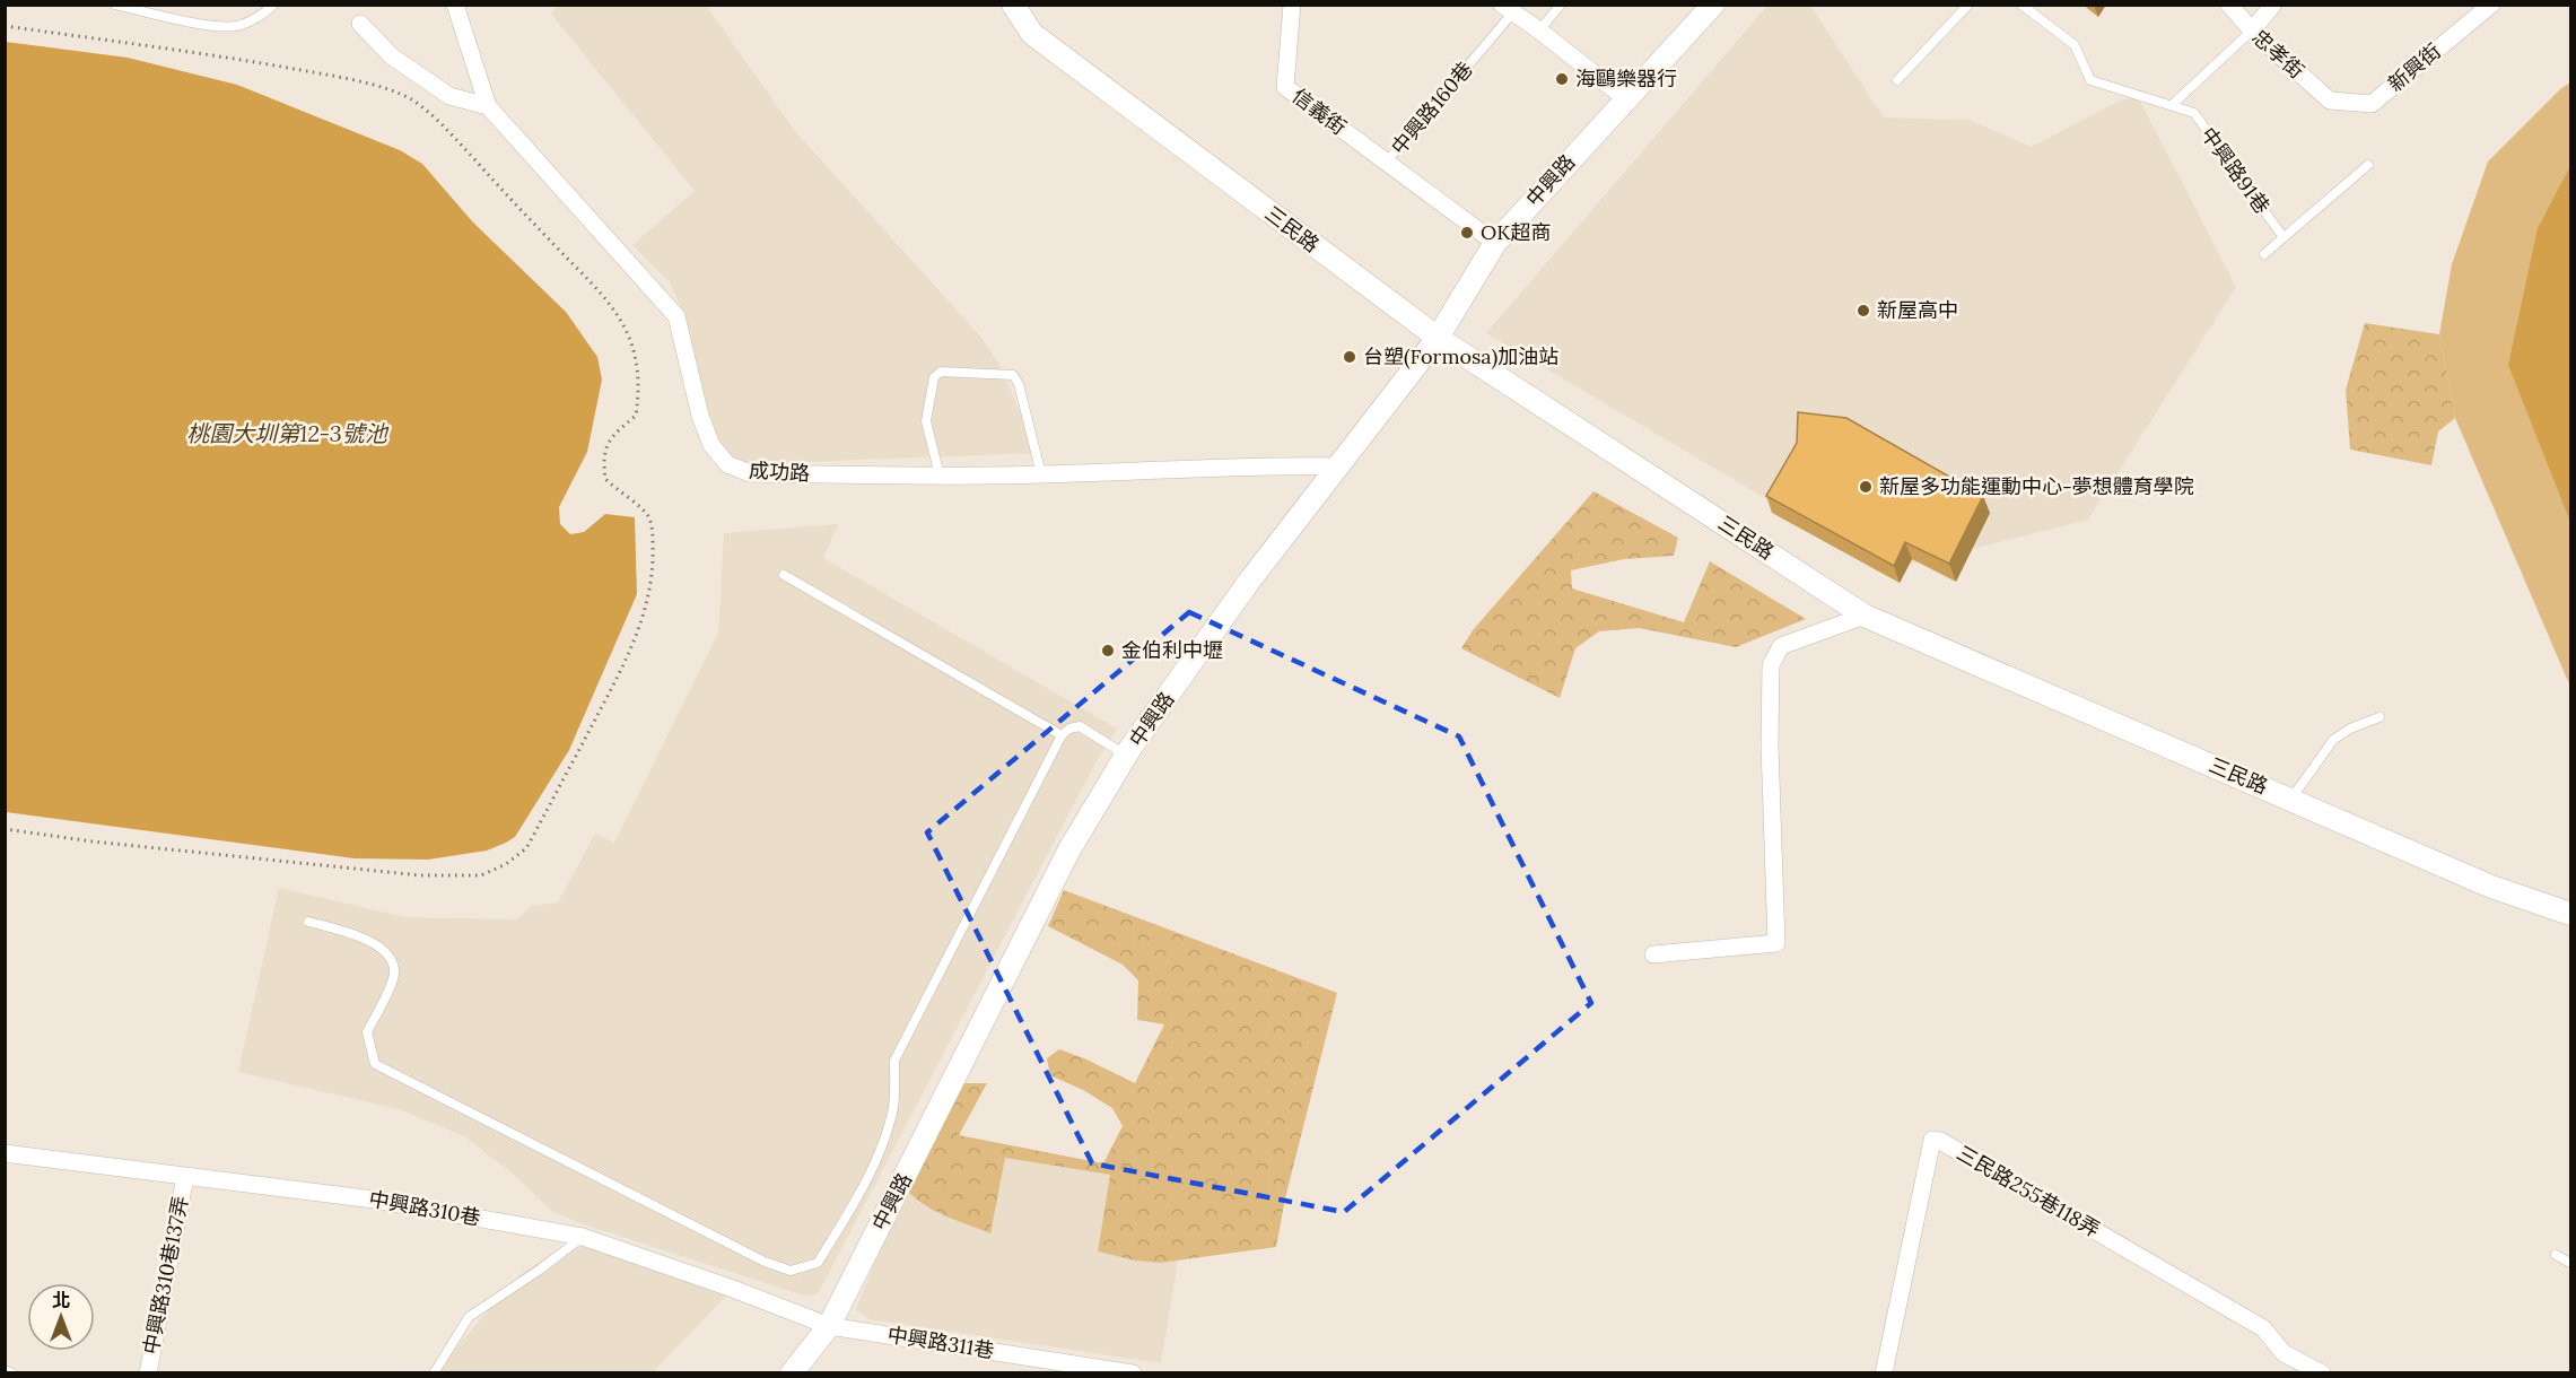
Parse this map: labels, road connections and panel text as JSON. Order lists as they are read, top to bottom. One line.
{"streets":{"street":["忠孝街","新興街","中興路160巷","信義街","中興路","三民路","成功路","三民路255巷118弄","中興路310巷","中興路310巷137弄","中興路311巷"],"lane":["中興路91巷"]},"crossings":[["忠孝街","新興街"],["中興路160巷","信義街"],["中興路160巷","中興路"],["中興路","三民路"],["中興路","成功路"],["中興路","中興路310巷"],["中興路","中興路311巷"],["中興路310巷","中興路310巷137弄"],["中興路310巷","中興路311巷"]],"water":["桃園大圳第12-3號池"],"places":["海鷗樂器行","OK超商","新屋高中","台塑(Formosa)加油站","新屋多功能運動中心-夢想體育學院","金伯利中壢"],"north":"top"}
